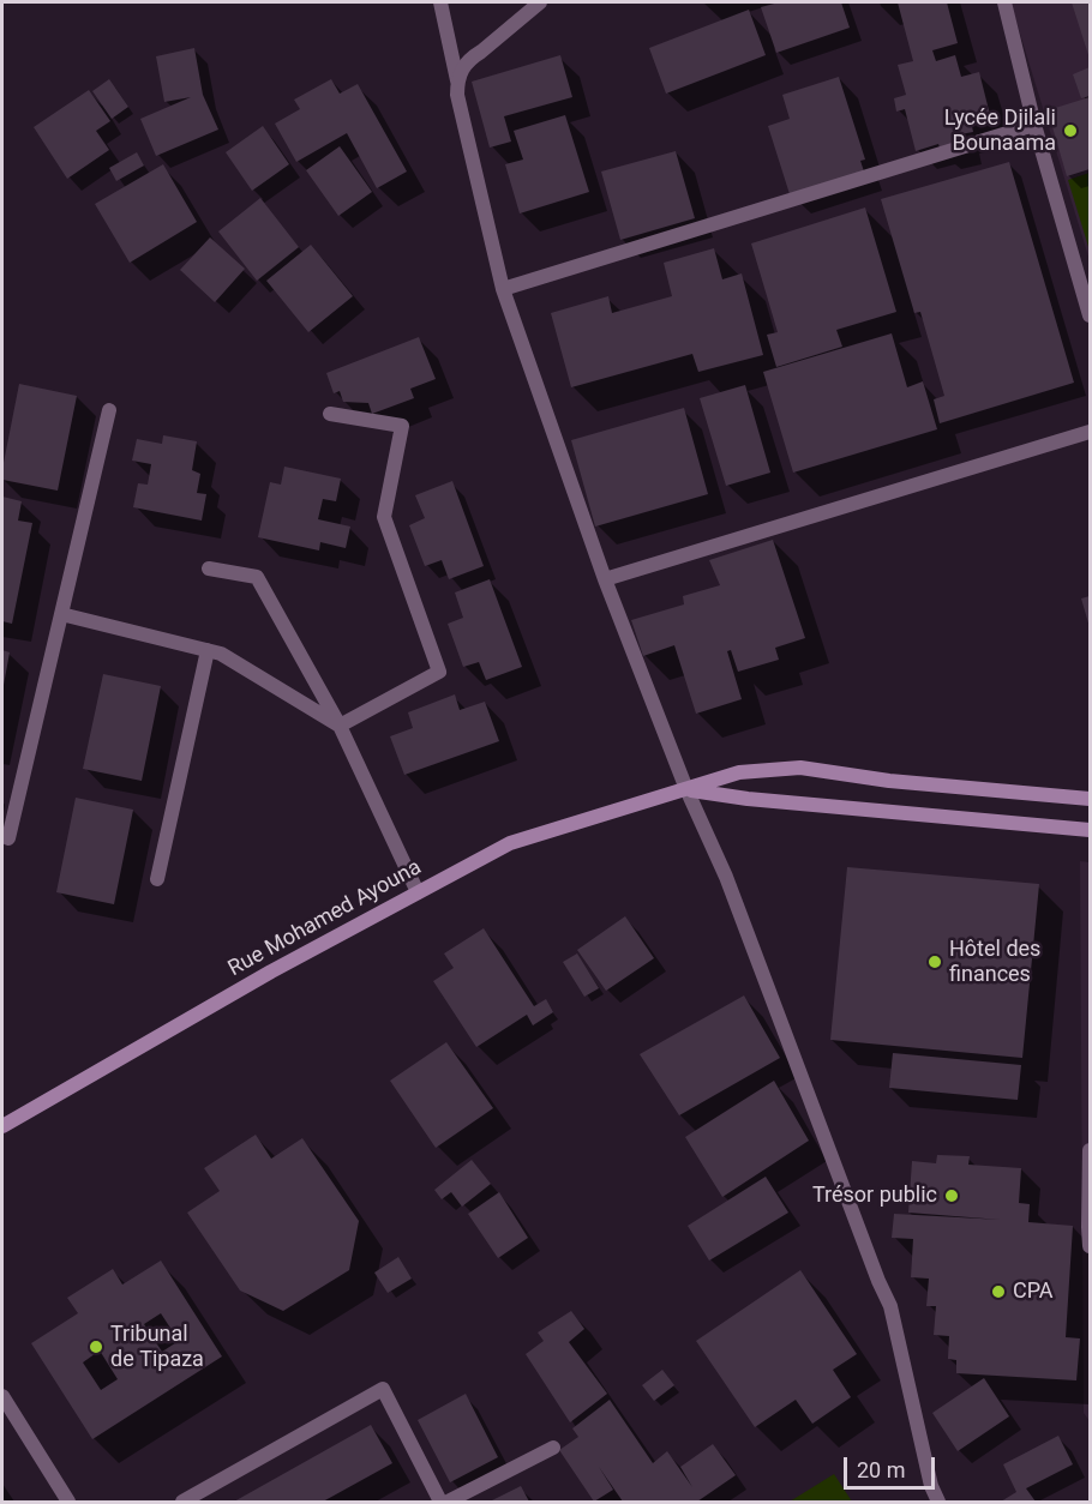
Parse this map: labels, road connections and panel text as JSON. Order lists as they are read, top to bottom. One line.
{"streets":{"main road":["Rue Mohamed Ayouna"]},"places":["Lycée Djilali Bounaama","Hôtel des finances","Trésor public","CPA","Tribunal de Tipaza"],"scale_bar":"20 m"}
